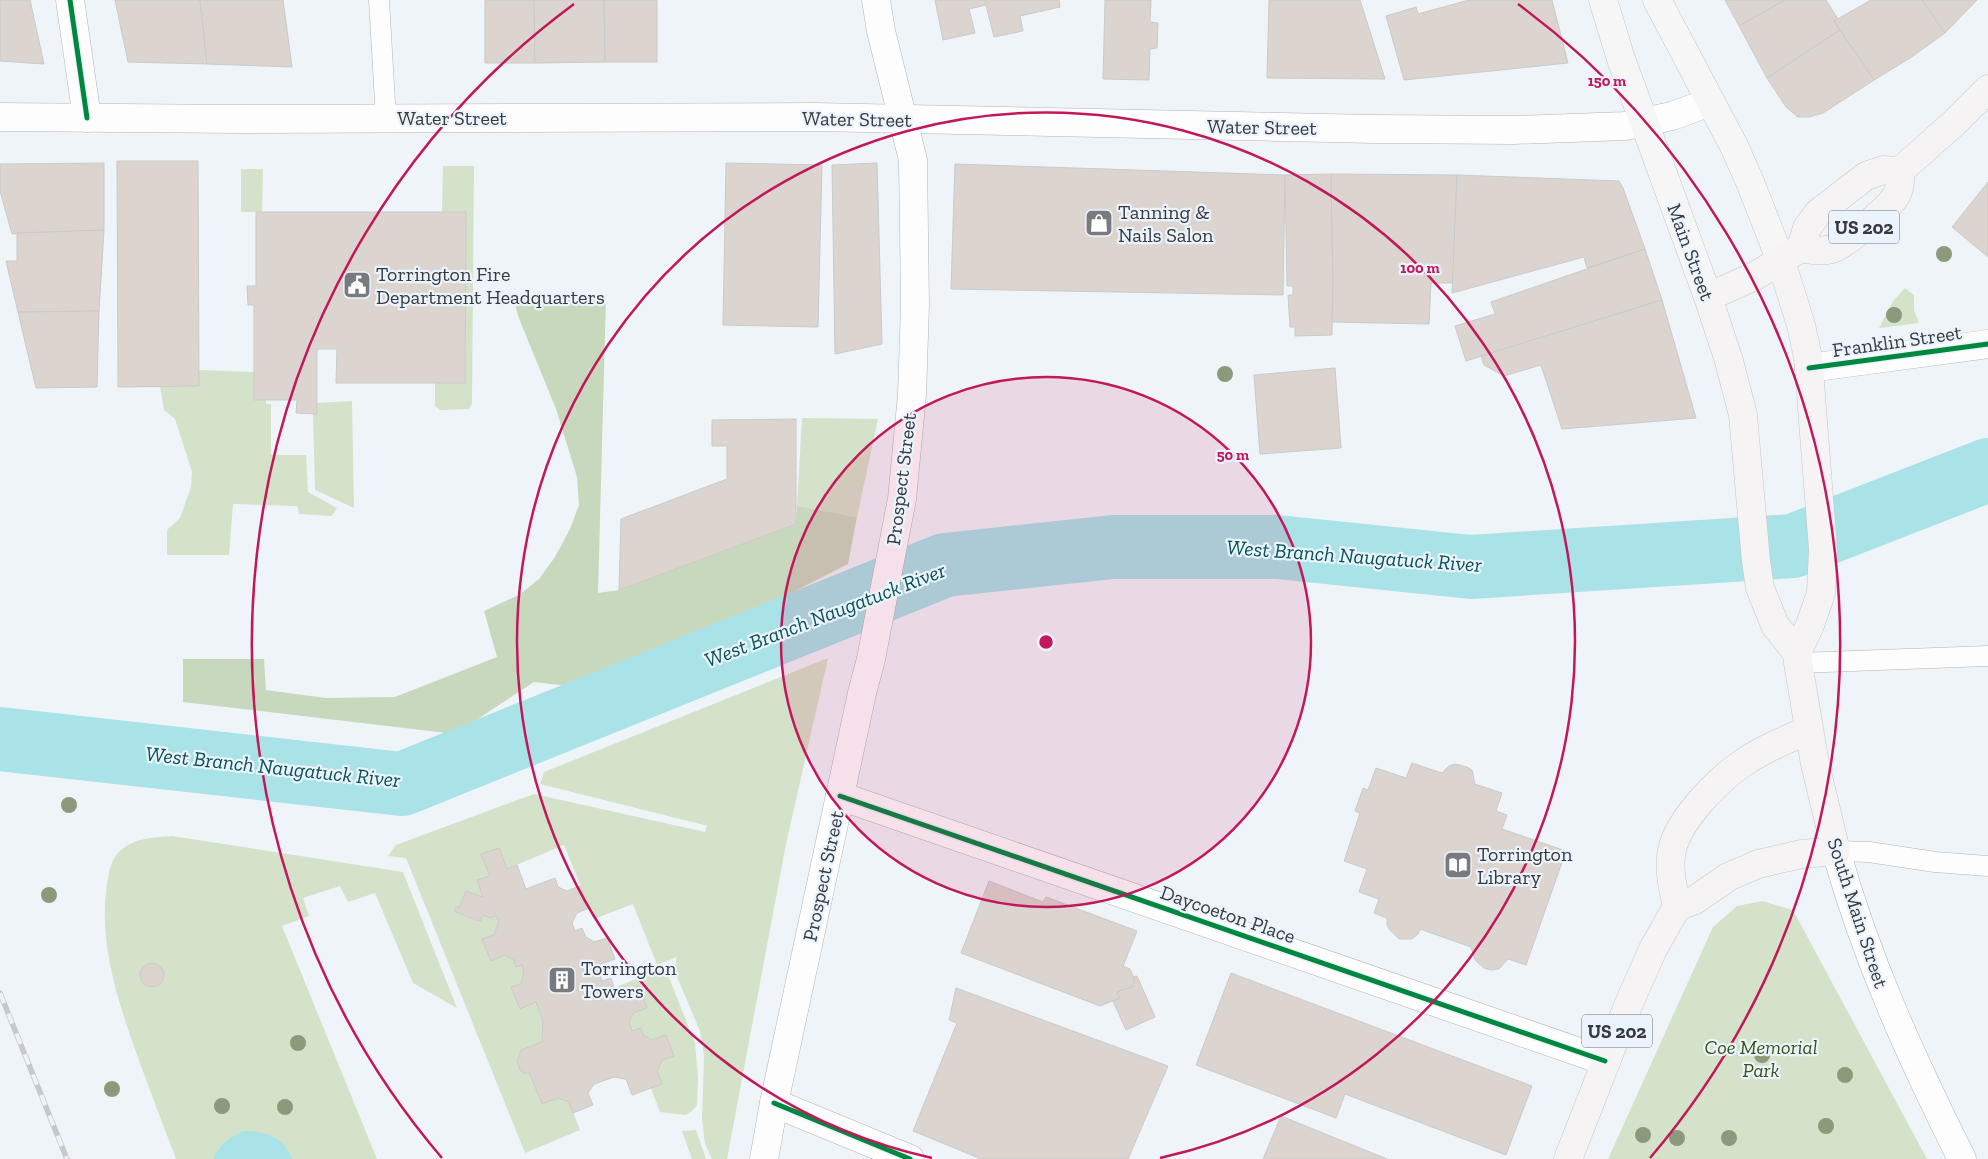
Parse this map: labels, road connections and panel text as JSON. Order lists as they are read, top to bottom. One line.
{"streets":{"highway":["US 202","Main Street","South Main Street"],"main road":["Water Street","Franklin Street","Prospect Street","Daycoeton Place"]},"crossings":[["Water Street","Main Street"],["Water Street","Prospect Street"],["US 202","Daycoeton Place"],["Main Street","South Main Street"],["Prospect Street","Daycoeton Place"]],"water":["West Branch Naugatuck River"],"parks":["Coe Memorial Park"],"places":{"shop":["Tanning & Nails Salon"],"public building":["Torrington Fire Department Headquarters"],"library":["Torrington Library"],"building":["Torrington Towers"]},"rings":["150 m","100 m","50 m"]}
